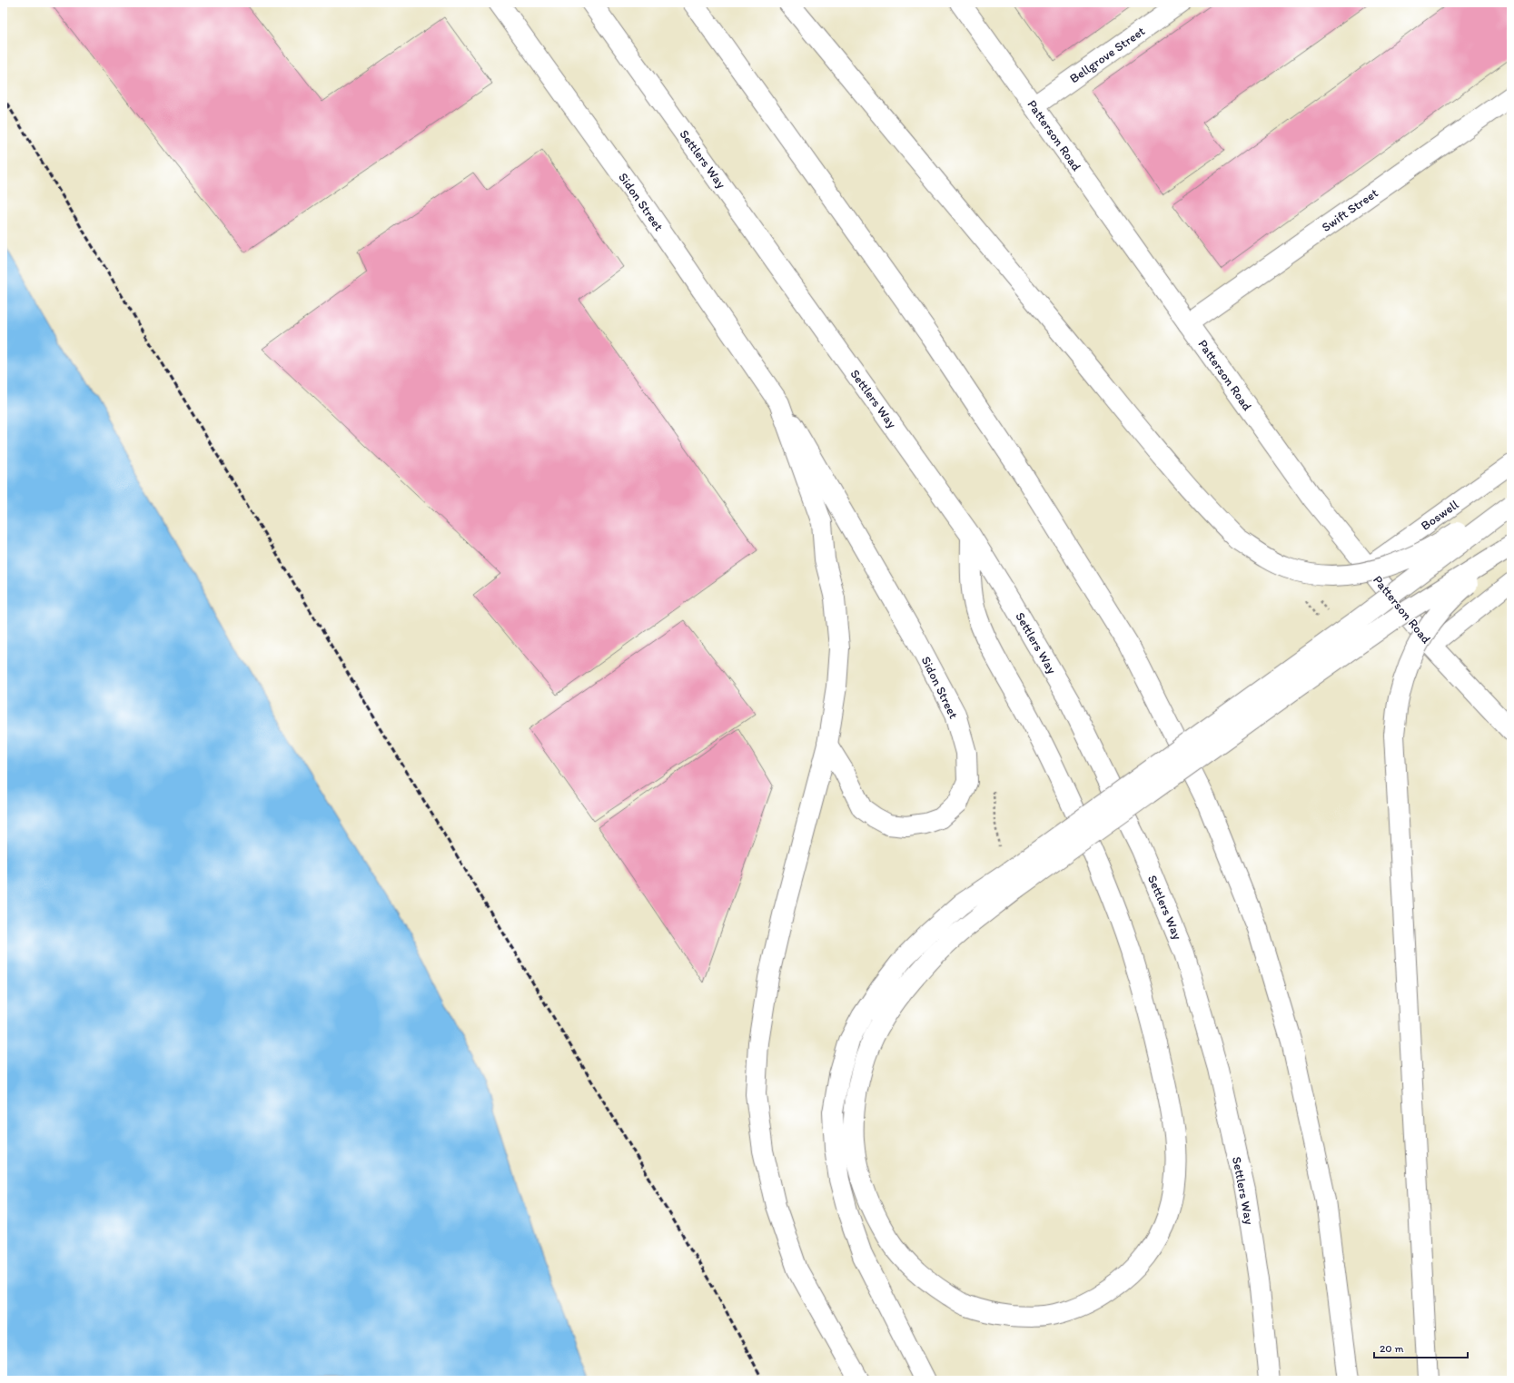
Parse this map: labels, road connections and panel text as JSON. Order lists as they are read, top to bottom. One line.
{"streets":{"main road":["Bellgrove Street","Patterson Road","Settlers Way","Sidon Street","Swift Street"],"lane":["Boswell"]},"crossings":[["Bellgrove Street","Patterson Road"],["Patterson Road","Swift Street"],["Patterson Road","Boswell"]],"scale_bar":"20 m"}
